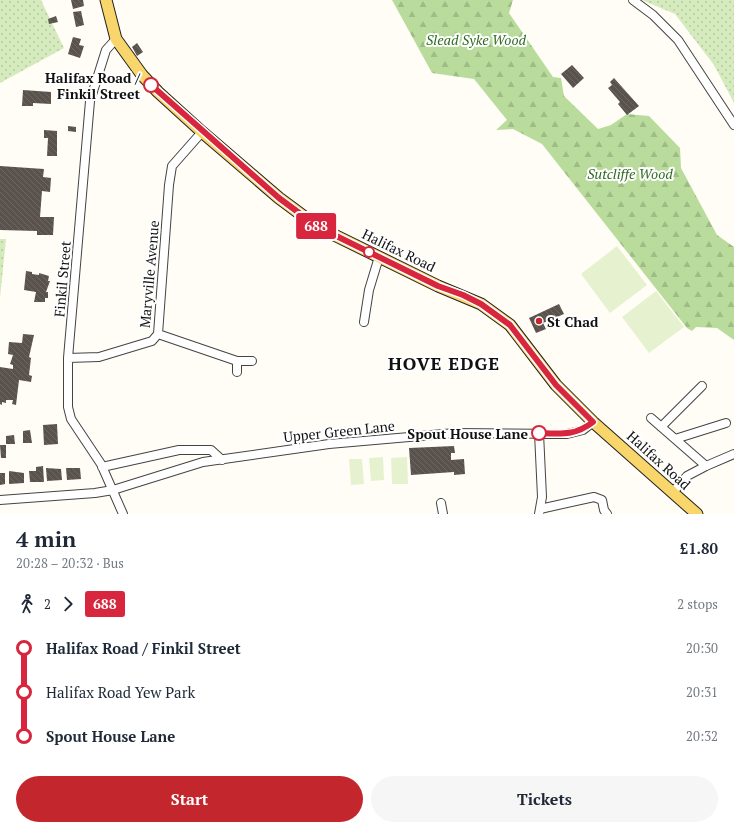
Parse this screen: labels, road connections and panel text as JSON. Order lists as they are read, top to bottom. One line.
{"streets":{"main road":["Halifax Road"],"street":["Maryville Avenue","Finkil Street","Upper Green Lane"]},"crossings":[["Halifax Road","Maryville Avenue"],["Halifax Road","Finkil Street"],["Halifax Road","Upper Green Lane"],["Maryville Avenue","Finkil Street"],["Finkil Street","Upper Green Lane"]],"districts":["HOVE EDGE"],"parks":["Slead Syke Wood","Sutcliffe Wood"],"places":["Halifax Road / Finkil Street","St Chad","Spout House Lane"],"lines":["bus line 688"],"page":{"on_map":"688","heading":["4 min","20:28 – 20:32 · Bus","£1.80"],"legs":["2","688","2 stops"],"list":[{"name":"Halifax Road / Finkil Street","value":"20:30"},{"name":"Halifax Road Yew Park","value":"20:31"},{"name":"Spout House Lane","value":"20:32"}],"buttons":["Start","Tickets"]}}
